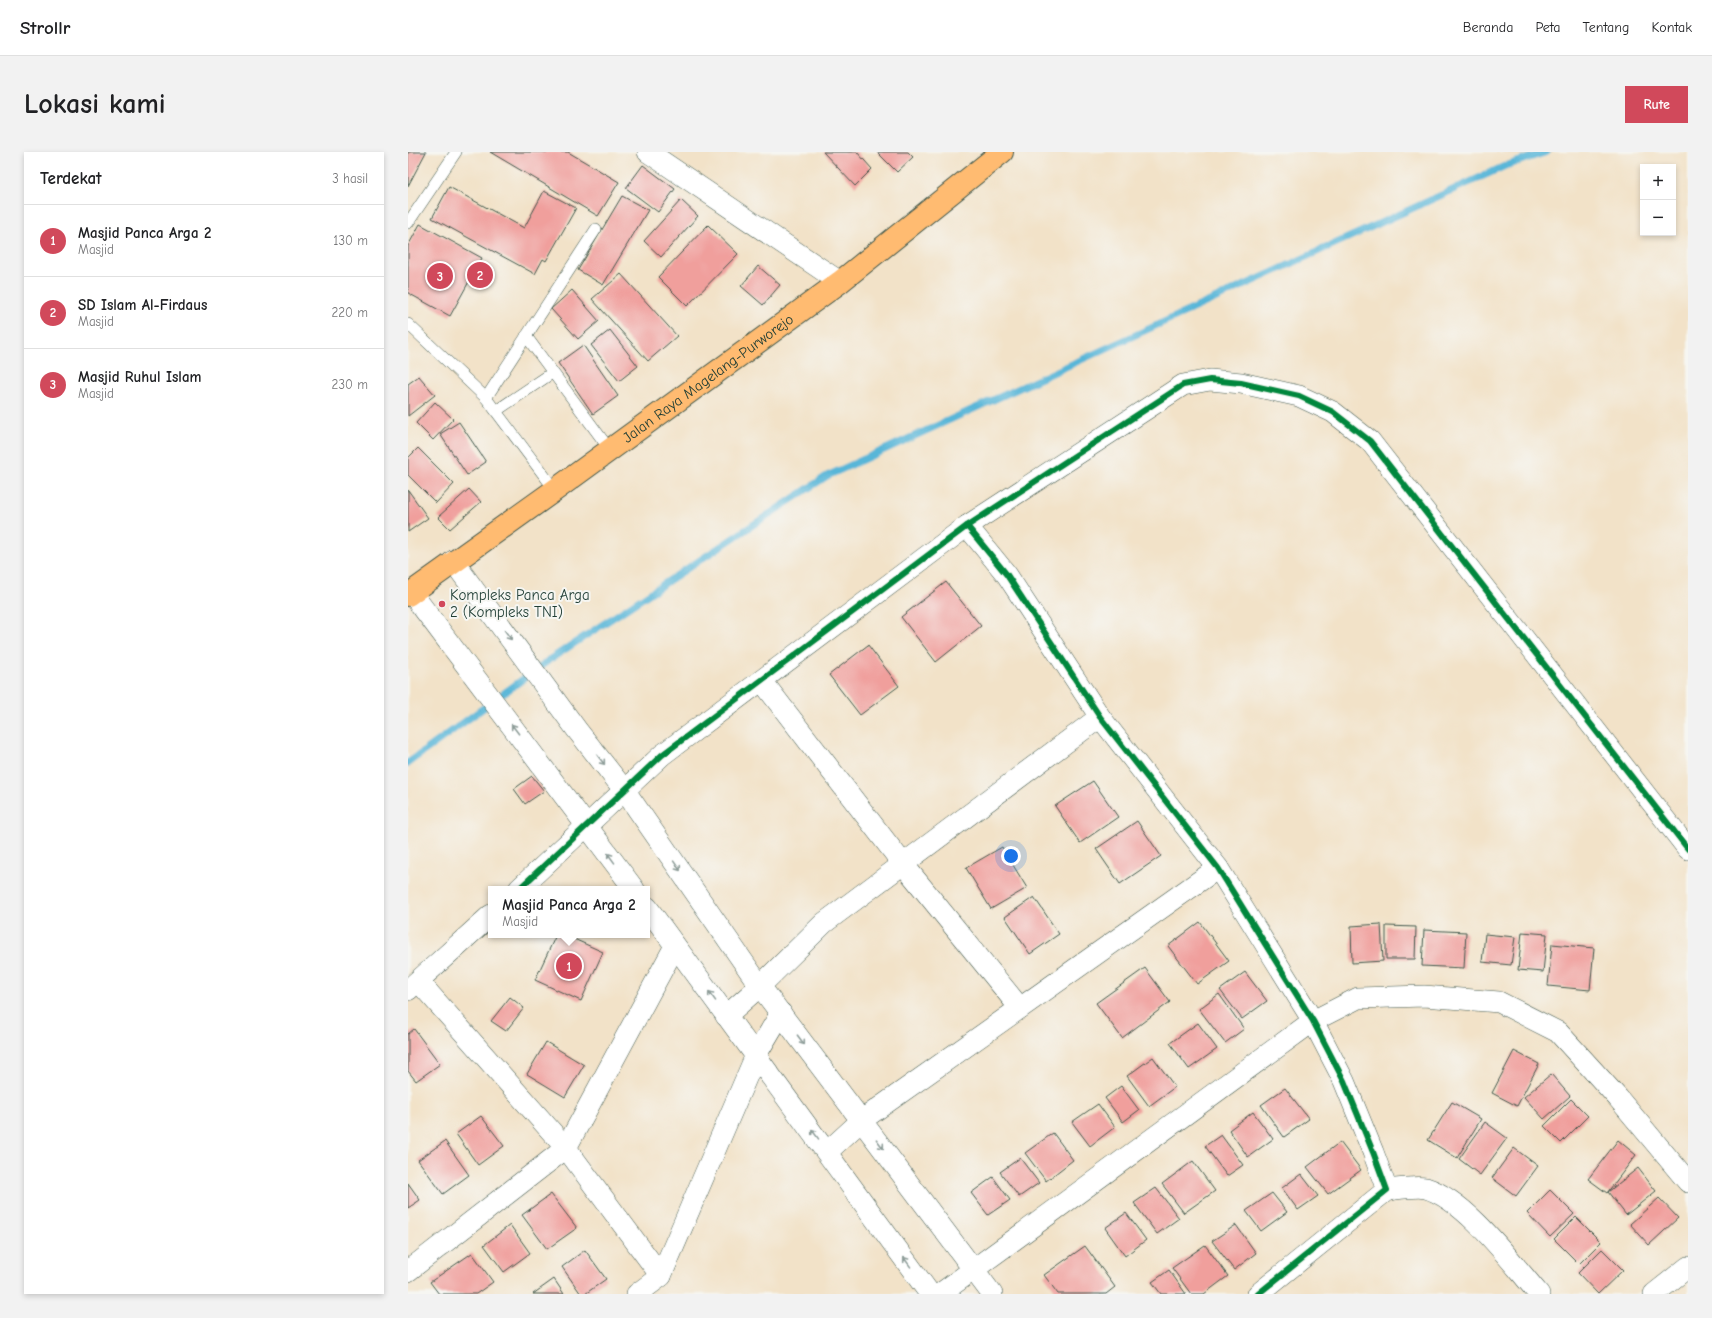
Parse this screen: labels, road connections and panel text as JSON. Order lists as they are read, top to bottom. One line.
{"streets":{"main road":["Jalan Raya Magelang-Purworejo"]},"places":["Kompleks Panca Arga 2 (Kompleks TNI)"],"page":{"header":"Strollr","nav":["Beranda","Peta","Tentang","Kontak"],"buttons":"Rute","title":"Lokasi kami","heading":["Terdekat","3 hasil"],"map_buttons":["+","−"],"list":[{"mark":"1","name":"Masjid Panca Arga 2","note":"Masjid","value":"130 m"},{"mark":"2","name":"SD Islam Al-Firdaus","note":"Masjid","value":"220 m"},{"mark":"3","name":"Masjid Ruhul Islam","note":"Masjid","value":"230 m"}],"pins":["2","3","1"],"popup":["Masjid Panca Arga 2","Masjid"]}}
